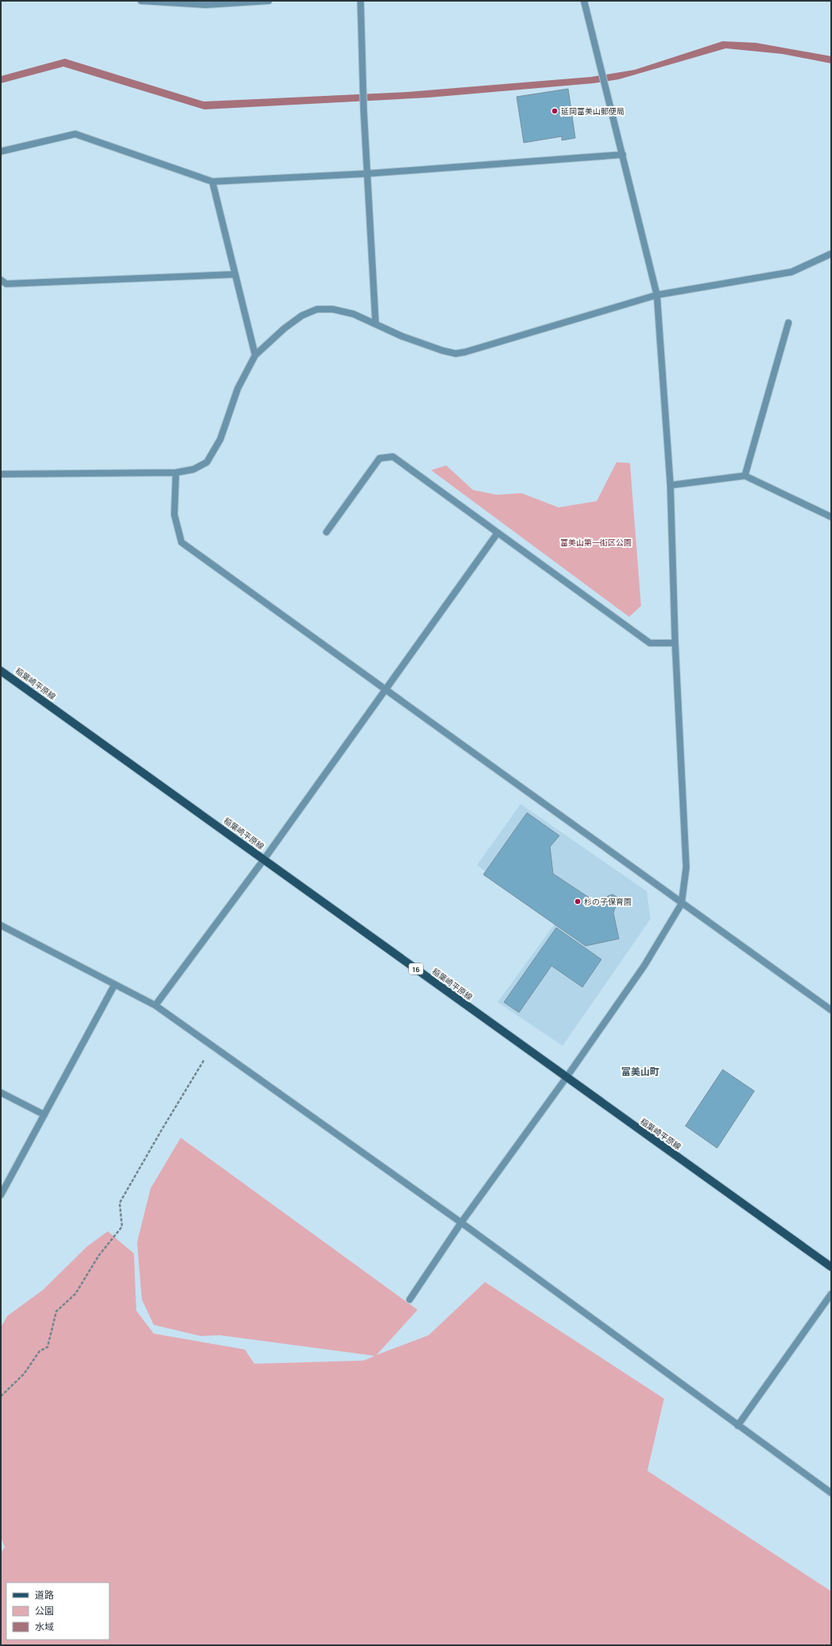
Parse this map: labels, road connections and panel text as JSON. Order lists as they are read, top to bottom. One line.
{"streets":{"main road":["稲葉崎平原線","16"]},"districts":["富美山町"],"parks":["富美山第一街区公園"],"places":["延岡富美山郵便局","杉の子保育園"],"legend":["道路","公園","水域"]}
